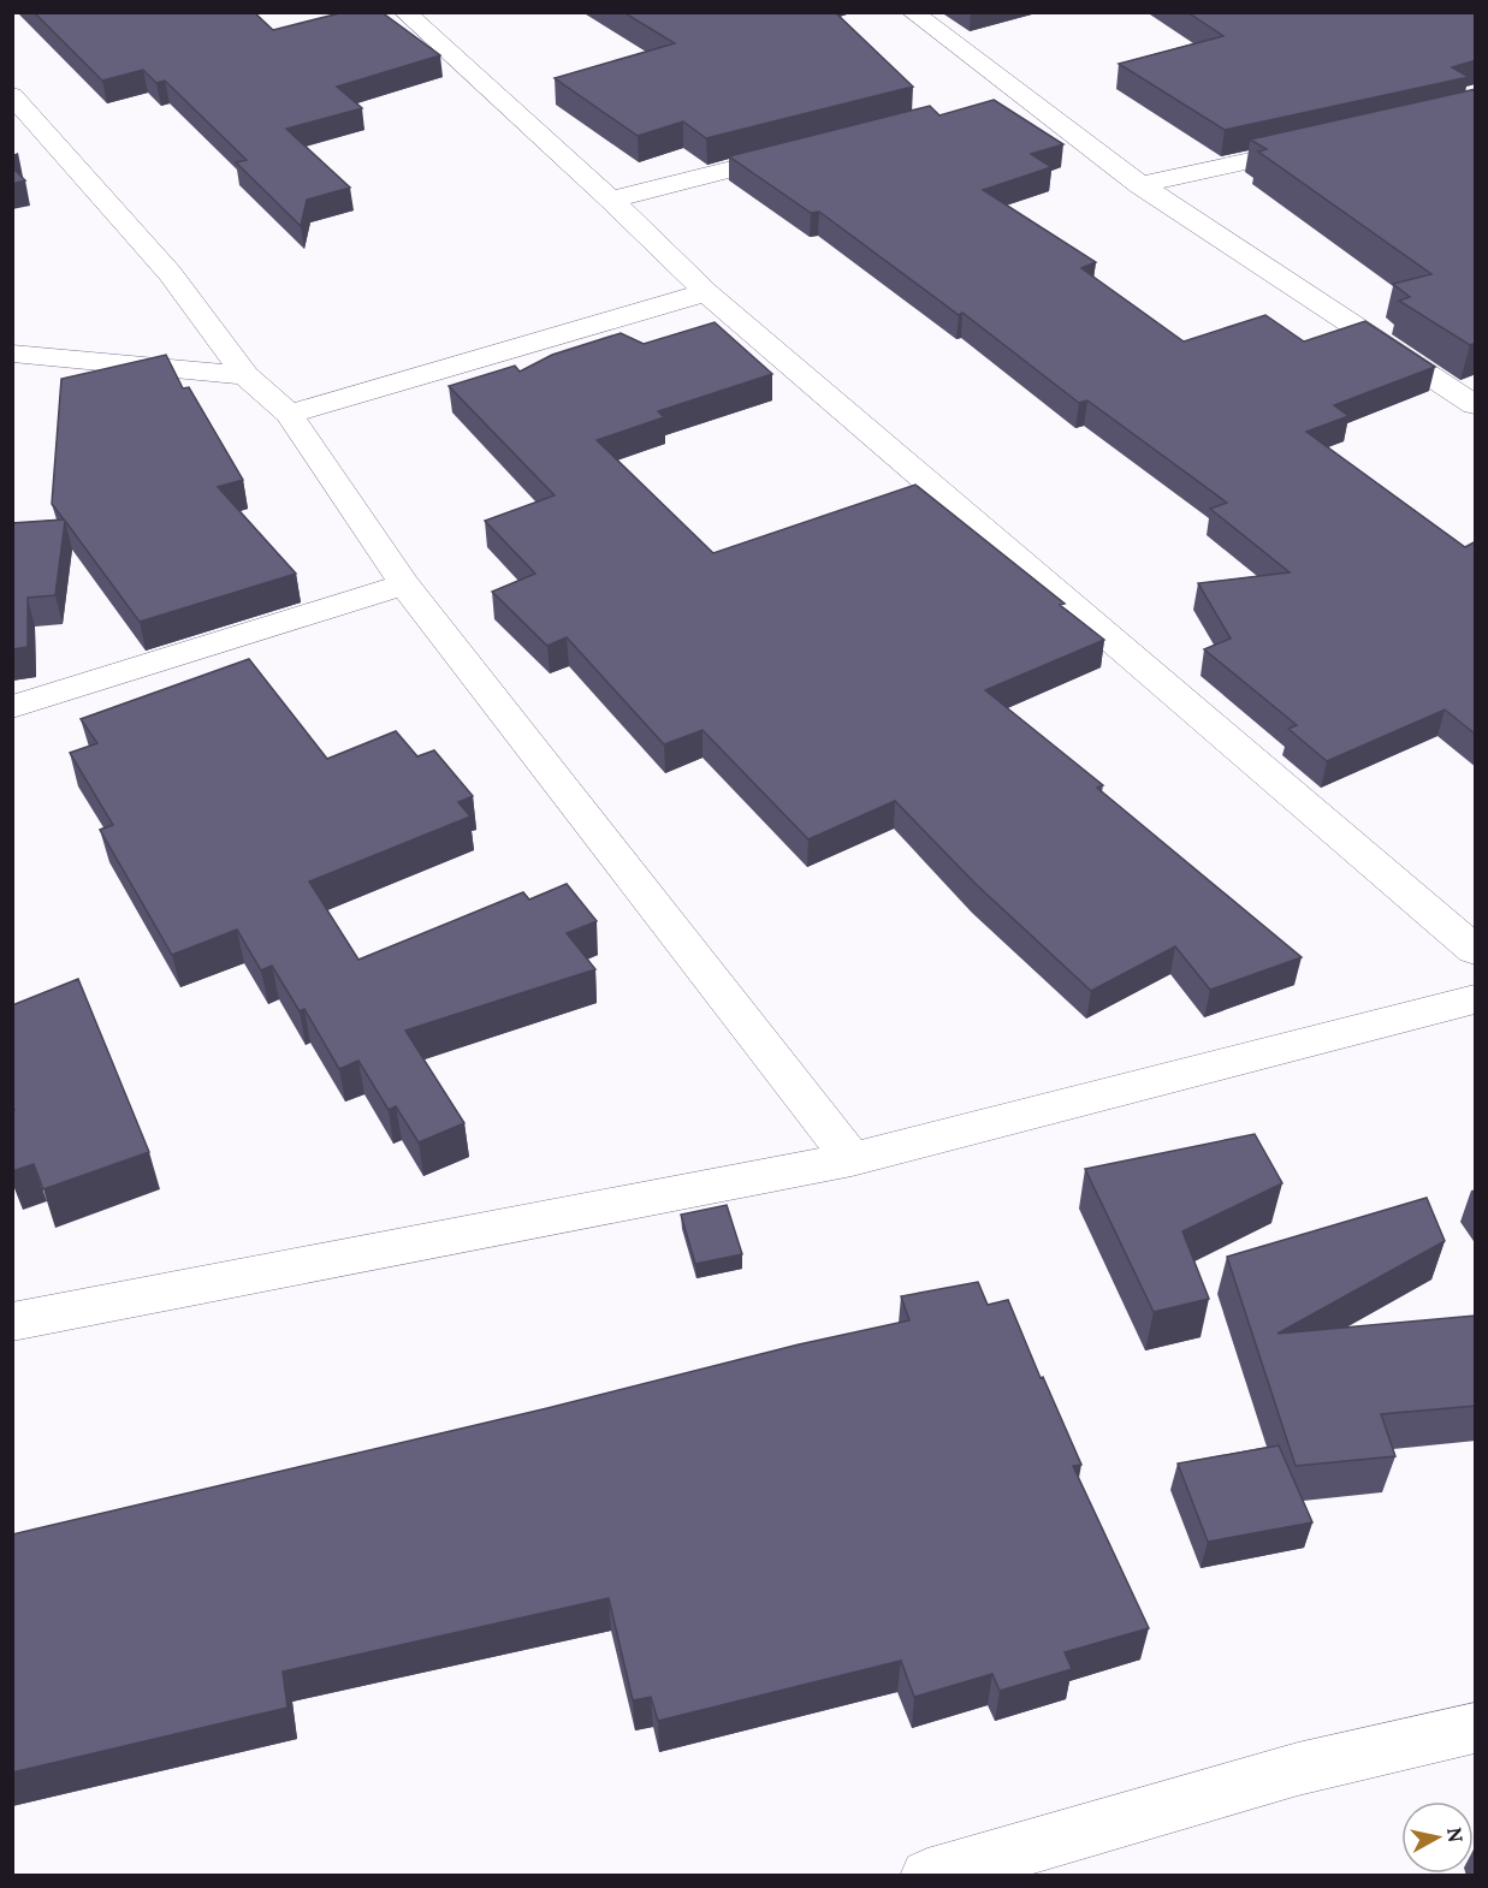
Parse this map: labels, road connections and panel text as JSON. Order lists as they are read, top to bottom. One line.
{"north":"right"}
